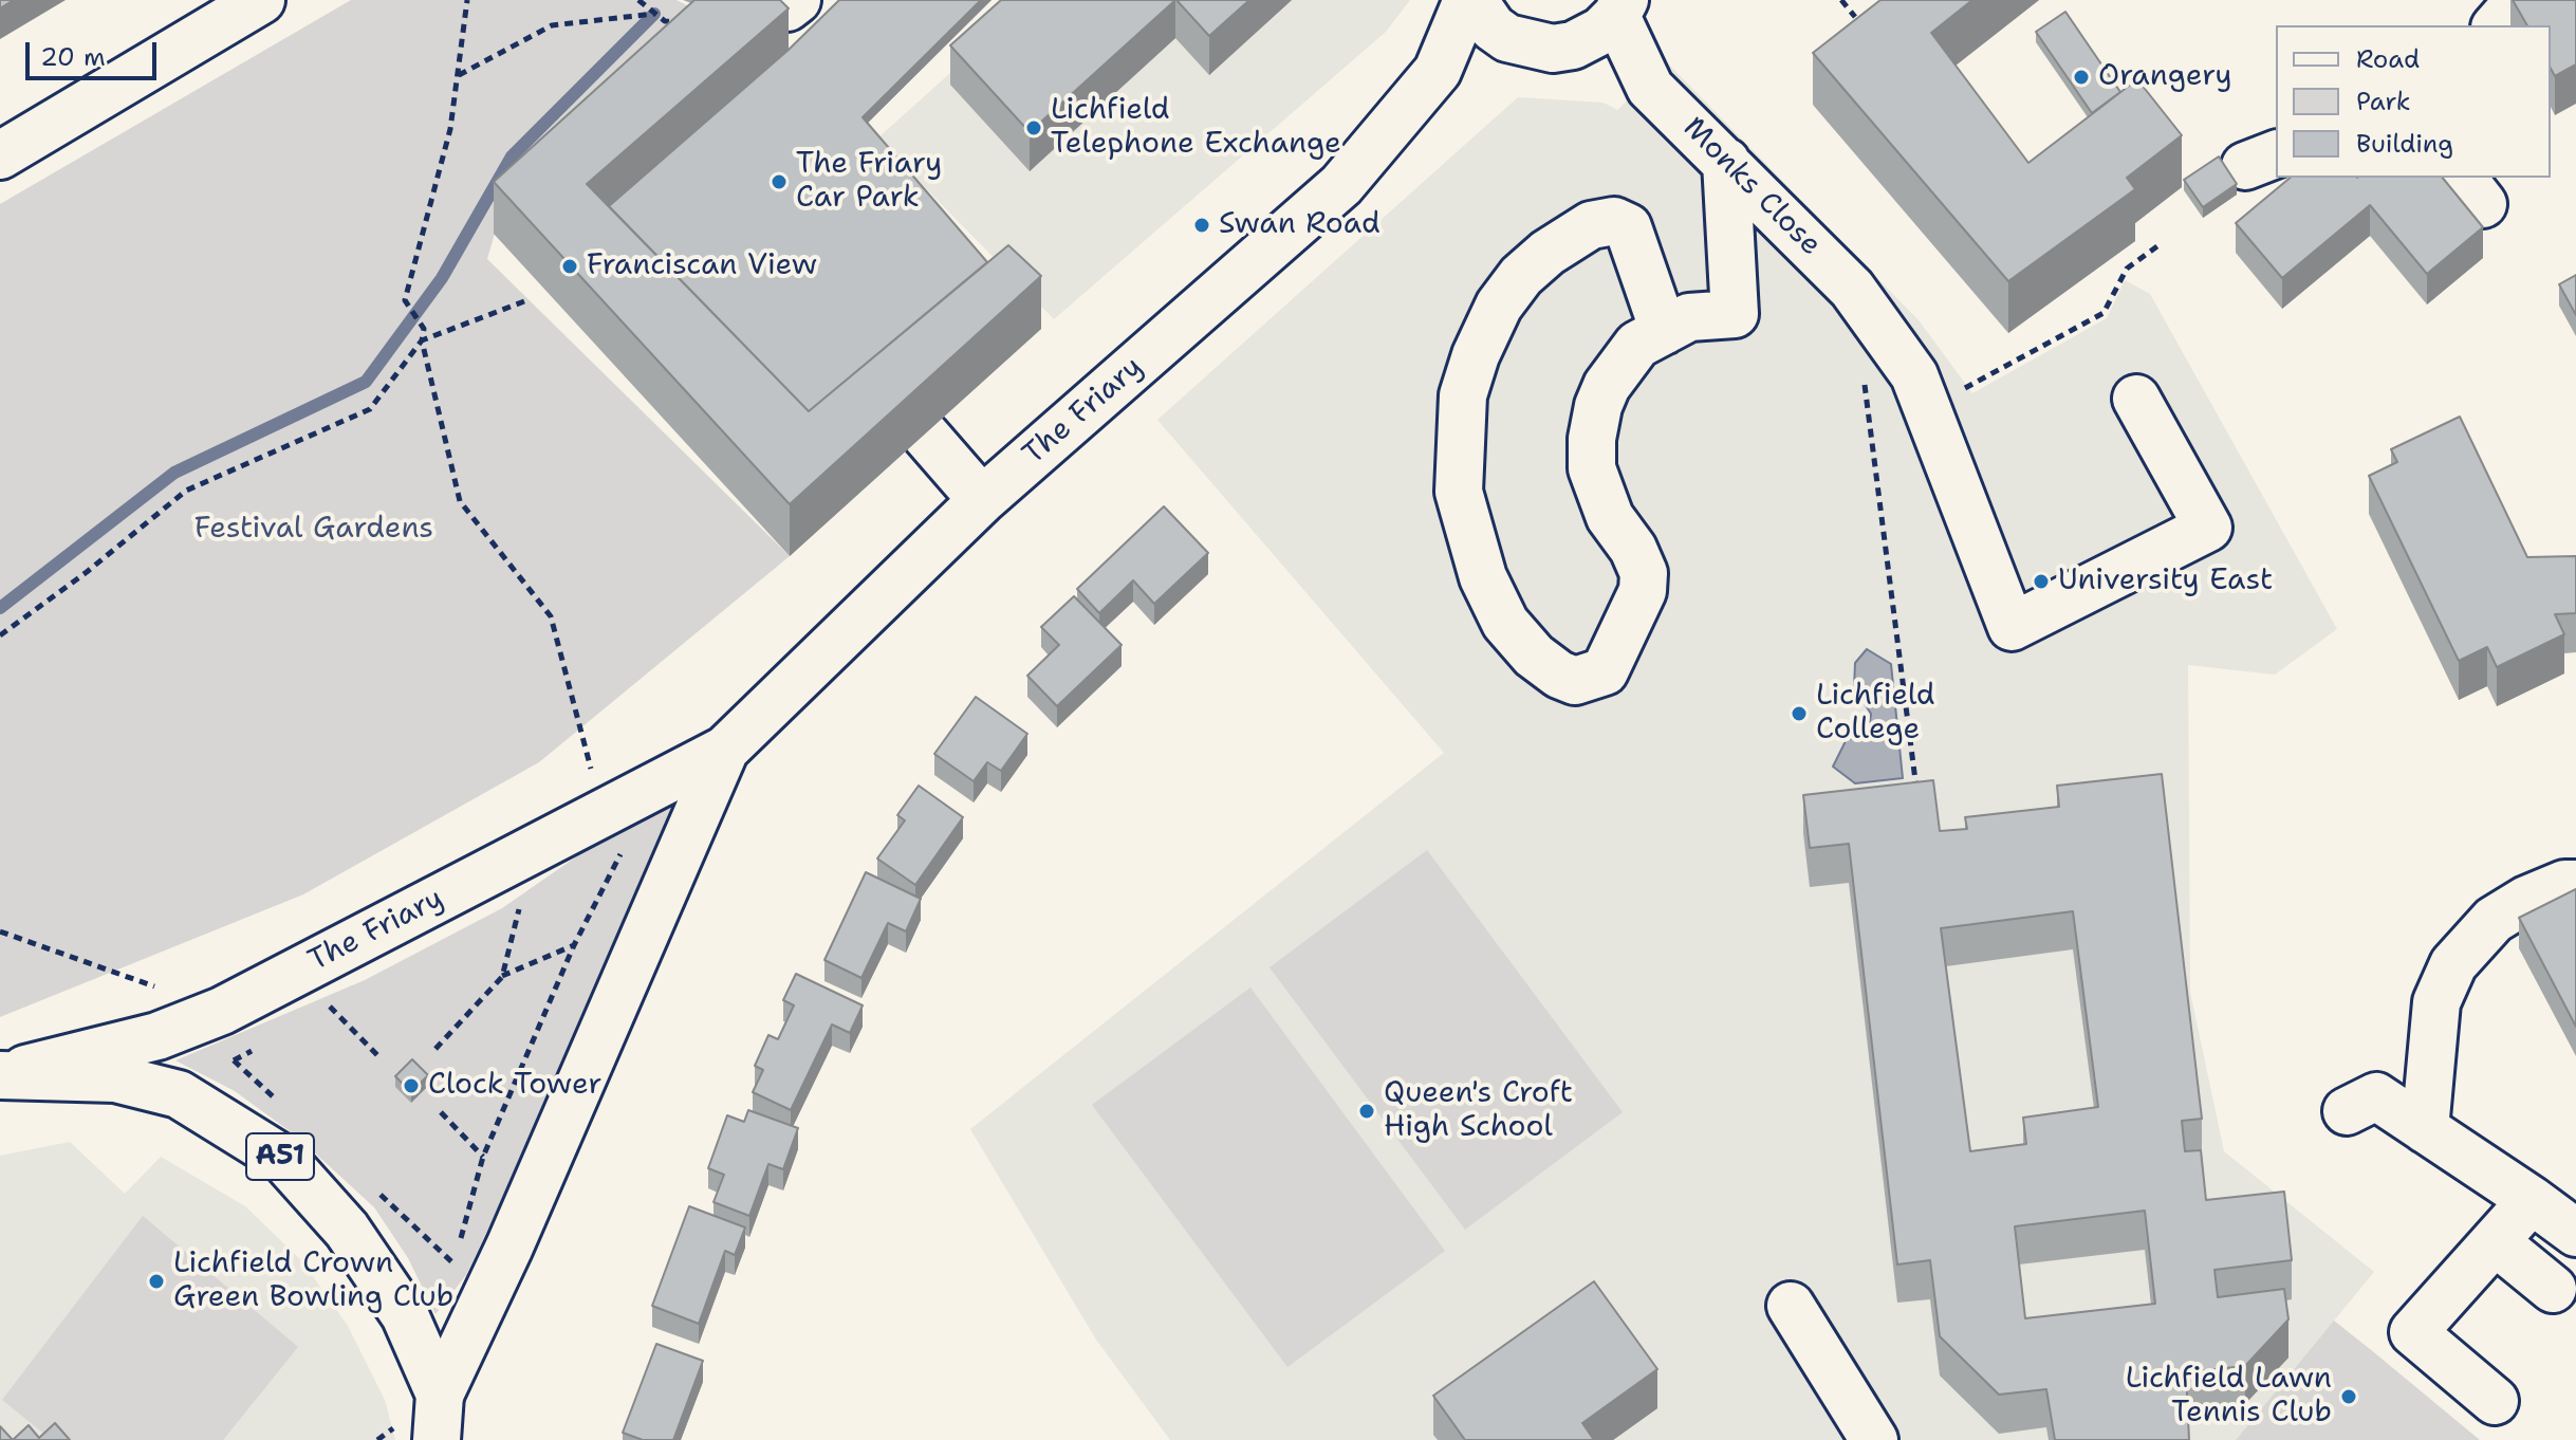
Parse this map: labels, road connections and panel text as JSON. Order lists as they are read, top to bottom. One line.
{"streets":{"main road":["Monks Close","The Friary","A51"]},"parks":["Festival Gardens"],"places":["Orangery","Lichfield Telephone Exchange","The Friary Car Park","Swan Road","Franciscan View","University East","Lichfield College","Clock Tower","Queen's Croft High School","Lichfield Crown Green Bowling Club","Lichfield Lawn Tennis Club"],"legend":["Road","Park","Building"],"scale_bar":"20 m"}
